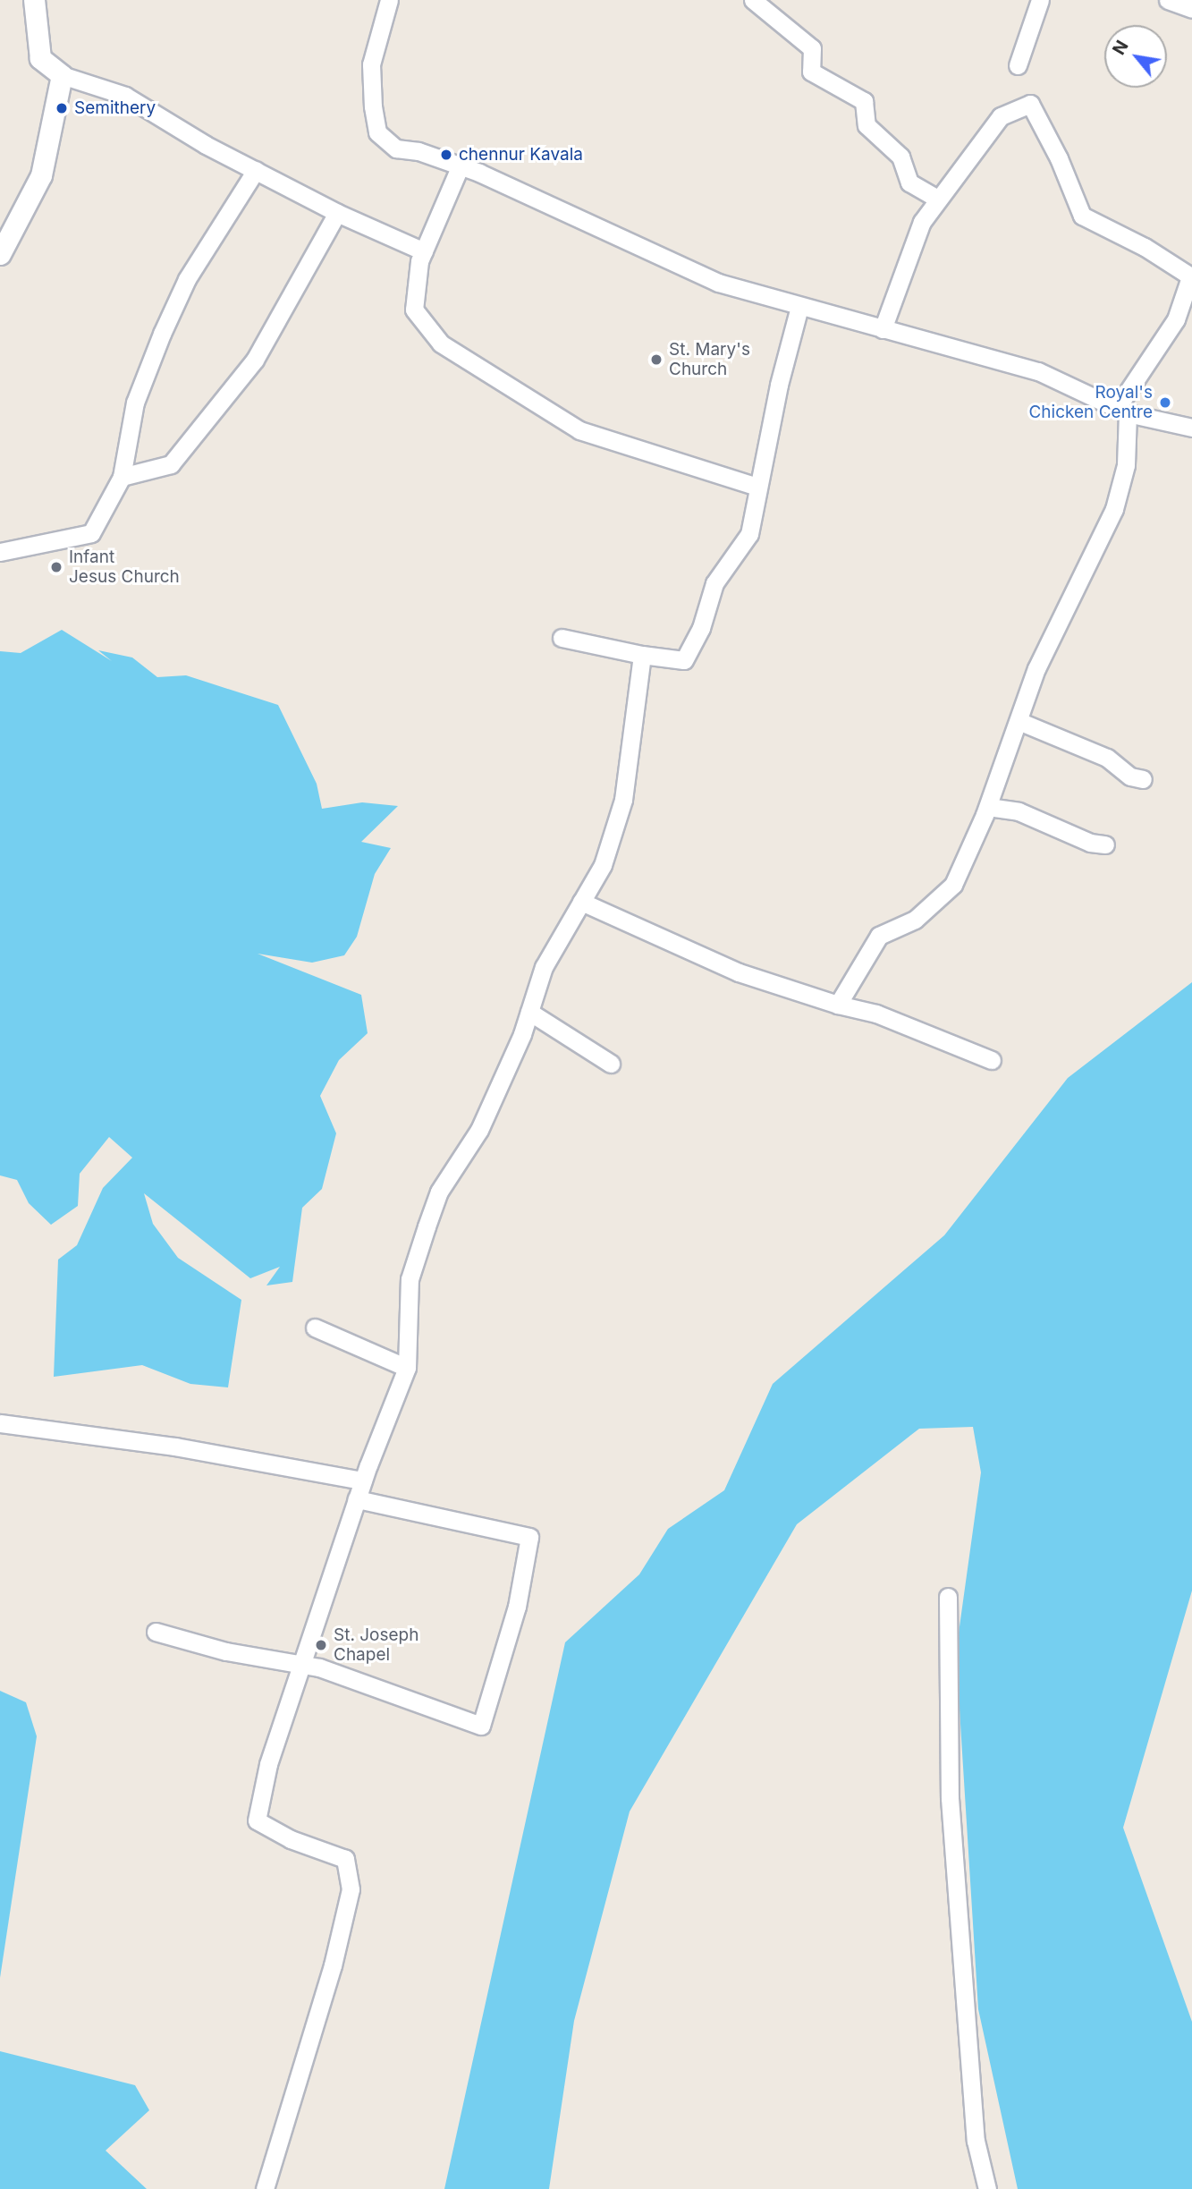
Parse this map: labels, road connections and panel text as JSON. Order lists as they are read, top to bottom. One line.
{"places":["Semithery","chennur Kavala","St. Mary's Church","Royal's Chicken Centre","Infant Jesus Church","St. Joseph Chapel"],"north":"top left"}
